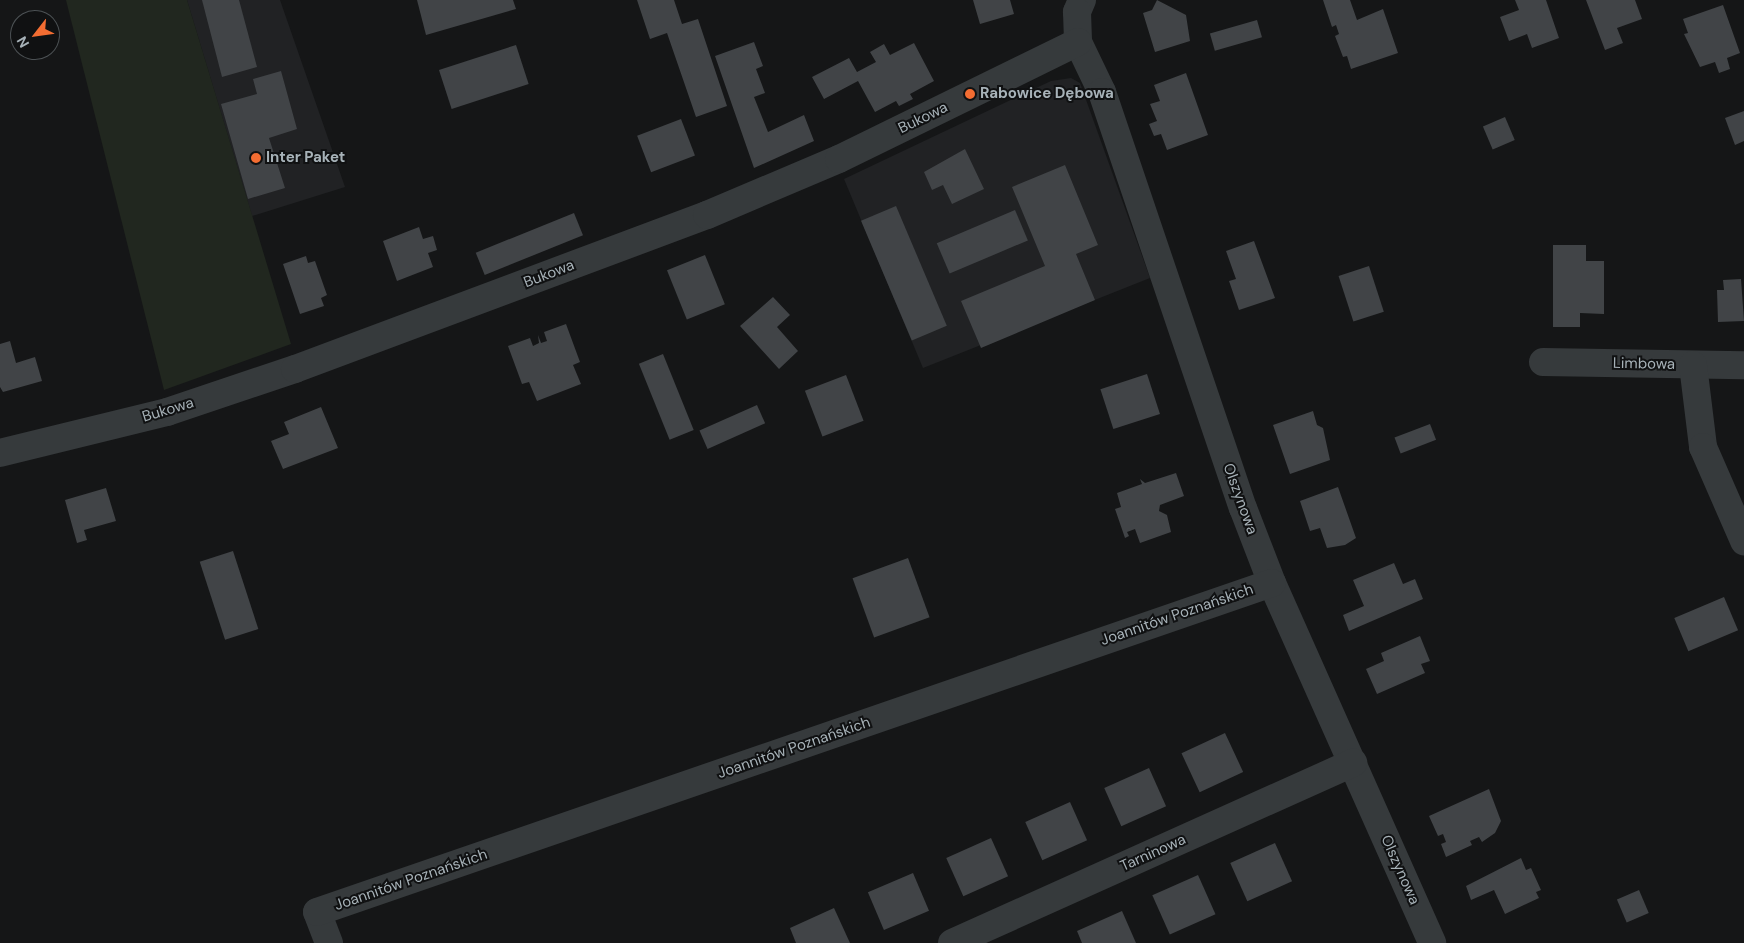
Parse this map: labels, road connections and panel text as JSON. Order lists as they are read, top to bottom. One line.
{"streets":{"street":["Bukowa","Limbowa","Olszynowa","Joannitów Poznańskich","Tarninowa"]},"crossings":[["Bukowa","Olszynowa"],["Olszynowa","Joannitów Poznańskich"],["Olszynowa","Tarninowa"]],"places":["Rabowice Dębowa","Inter Paket"],"north":"bottom left"}
